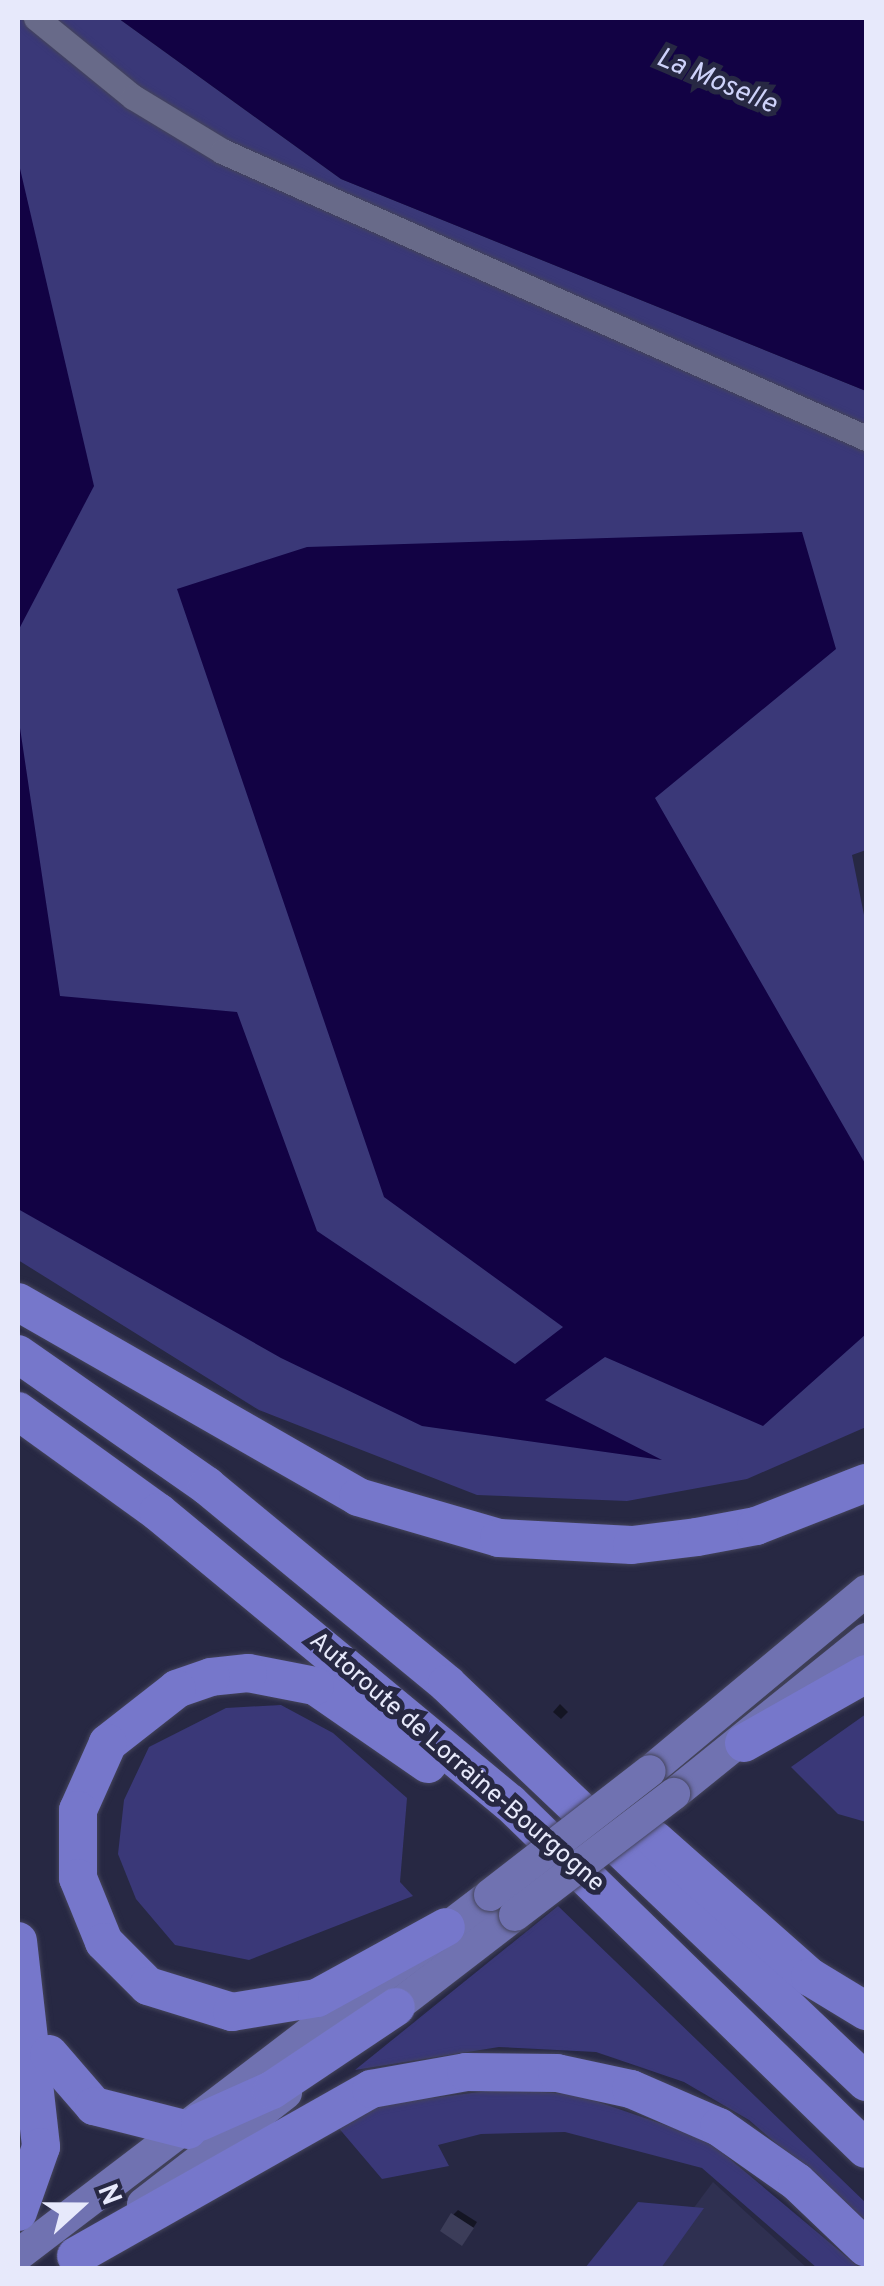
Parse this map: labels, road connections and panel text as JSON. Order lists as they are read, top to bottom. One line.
{"streets":{"highway":["Autoroute de Lorraine-Bourgogne"]},"water":["La Moselle"],"north":"right"}
